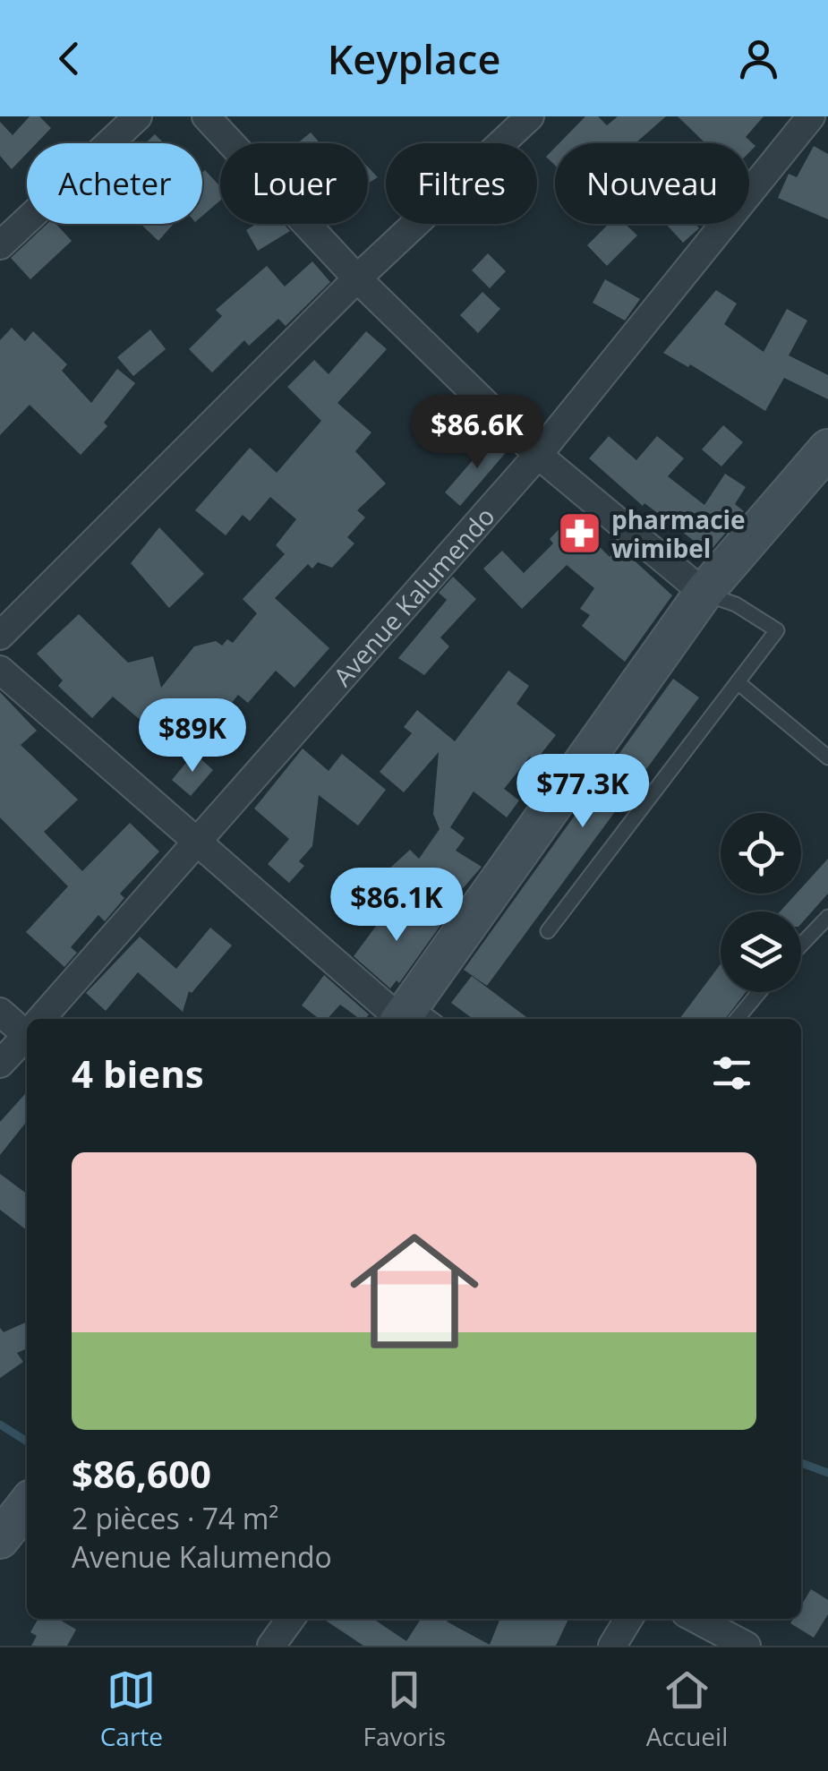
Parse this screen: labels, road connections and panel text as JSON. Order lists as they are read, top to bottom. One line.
{"streets":{"street":["Avenue Kalumendo"]},"places":{"pharmacy":["pharmacie wimibel"]},"page":{"header":"Keyplace","chip":["Acheter","Louer","Filtres","Nouveau"],"price":["$86.6K","$89K","$77.3K","$86.1K"],"heading":"4 biens","list":[{"name":"$86,600","note":"2 pièces · 74 m² · Avenue Kalumendo"}],"tabs":["Carte","Favoris","Accueil"]}}
